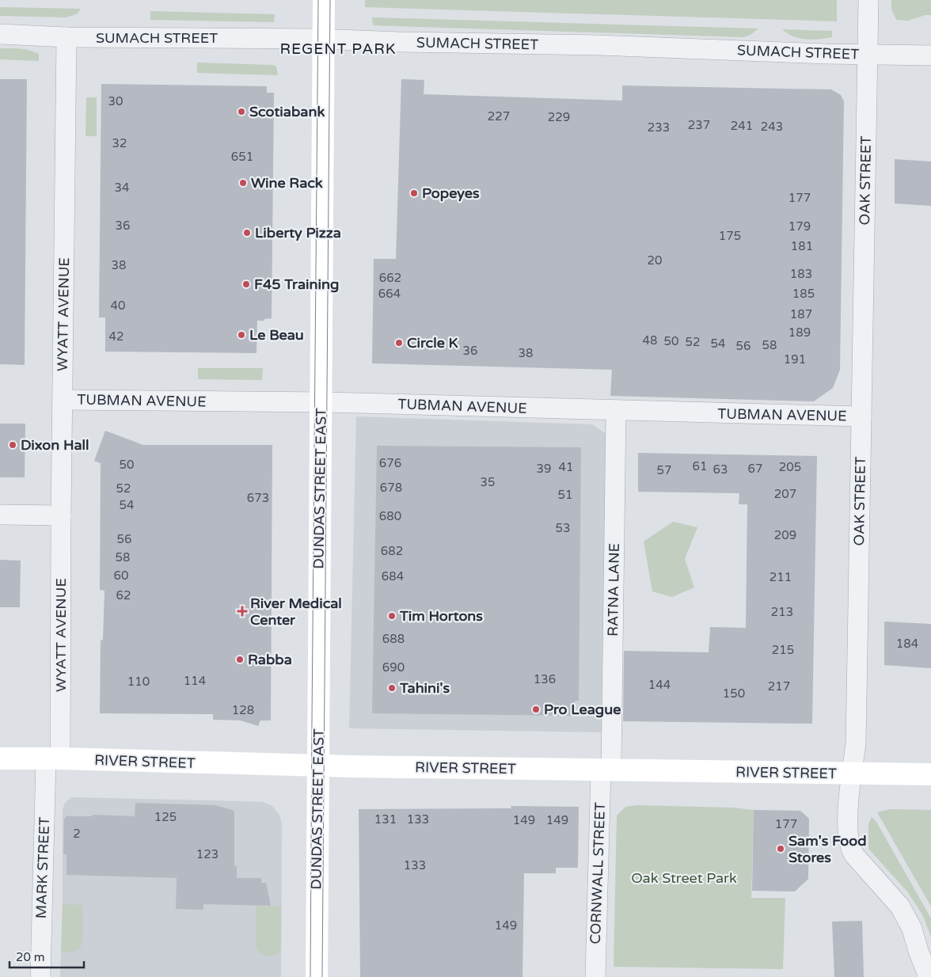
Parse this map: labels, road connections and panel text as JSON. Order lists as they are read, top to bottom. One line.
{"streets":{"street":["SUMACH STREET","OAK STREET","WYATT AVENUE","TUBMAN AVENUE","DUNDAS STREET EAST","RATNA LANE","RIVER STREET","MARK STREET","CORNWALL STREET"]},"crossings":[["SUMACH STREET","OAK STREET"],["SUMACH STREET","WYATT AVENUE"],["SUMACH STREET","DUNDAS STREET EAST"],["OAK STREET","TUBMAN AVENUE"],["OAK STREET","RIVER STREET"],["WYATT AVENUE","TUBMAN AVENUE"],["WYATT AVENUE","RIVER STREET"],["WYATT AVENUE","MARK STREET"],["TUBMAN AVENUE","DUNDAS STREET EAST"],["TUBMAN AVENUE","RATNA LANE"],["DUNDAS STREET EAST","RIVER STREET"],["RATNA LANE","RIVER STREET"],["RATNA LANE","CORNWALL STREET"],["RIVER STREET","MARK STREET"],["RIVER STREET","CORNWALL STREET"]],"districts":["REGENT PARK"],"parks":["Oak Street Park"],"places":{"other":["Scotiabank","Wine Rack","Popeyes","Liberty Pizza","F45 Training","Le Beau","Circle K","Dixon Hall","Tim Hortons","Rabba","Tahini's","Pro League","Sam's Food Stores"],"health":["River Medical Center"]},"house_numbers":["30","227","229","237","241","243","233","32","651","34","177","36","179","175","181","20","38","183","662","664","185","40","187","189","42","48","50","52","54","58","56","36","38","191","676","50","61","41","205","39","67","63","57","35","678","52","207","51","673","54","680","53","209","56","682","58","60","684","211","62","213","688","184","215","690","136","114","110","144","217","150","128","125","131","133","149","149","177","2","123","133","149"],"scale_bar":"20 m"}
